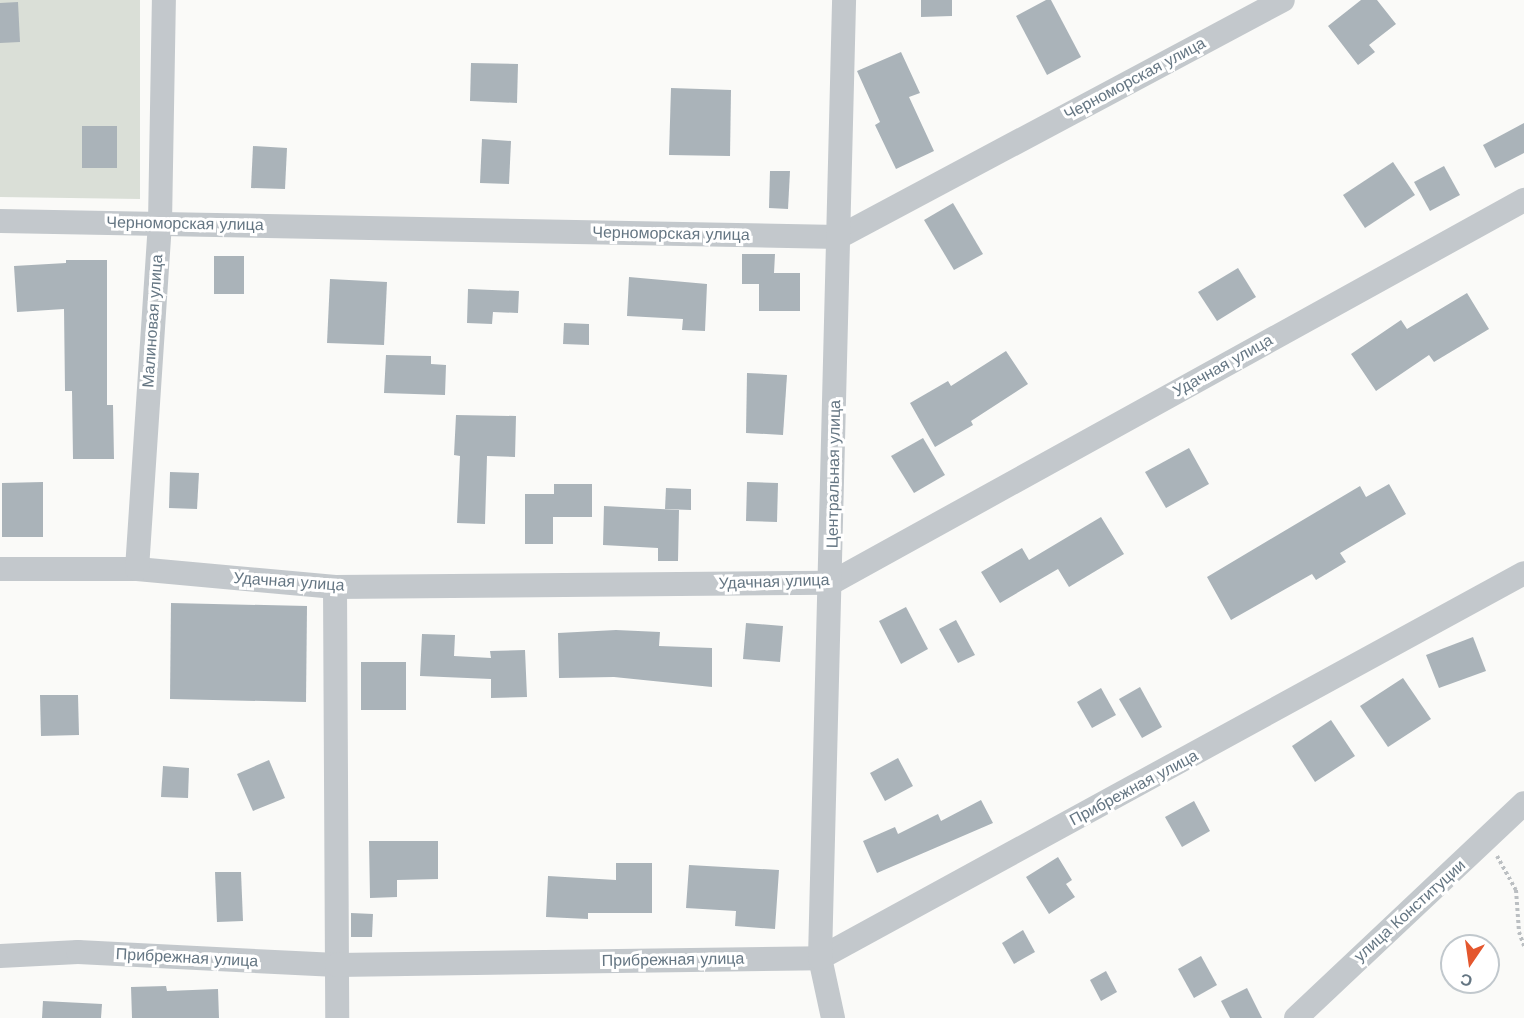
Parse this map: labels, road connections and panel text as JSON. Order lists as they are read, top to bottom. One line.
{"streets":{"street":["Черноморская улица","Малиновая улица","Удачная улица","Центральная улица","Прибрежная улица","улица Конституции"]},"crossings":[["Черноморская улица","Малиновая улица"],["Черноморская улица","Центральная улица"],["Малиновая улица","Удачная улица"],["Удачная улица","Центральная улица"],["Центральная улица","Прибрежная улица"]],"north":"bottom"}
